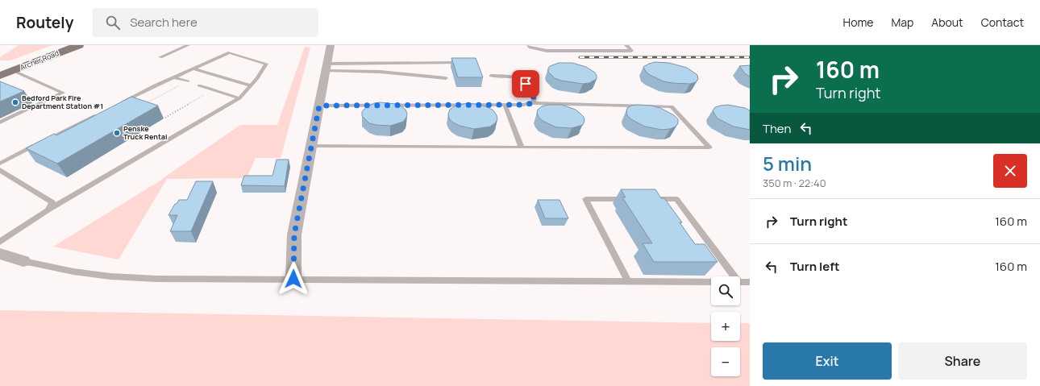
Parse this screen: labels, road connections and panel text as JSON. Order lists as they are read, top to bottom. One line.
{"streets":{"main road":["Archer Road"]},"places":["Bedford Park Fire Department Station #1","Penske Truck Rental"],"page":{"header":"Routely","search":"Search here","nav":["Home","Map","About","Contact"],"turn":["160 m","Turn right"],"then":"Then","heading":["5 min","350 m · 22:40"],"list":[{"name":"Turn right","value":"160 m"},{"name":"Turn left","value":"160 m"}],"map_buttons":["+","−"],"buttons":["Exit","Share"]}}
